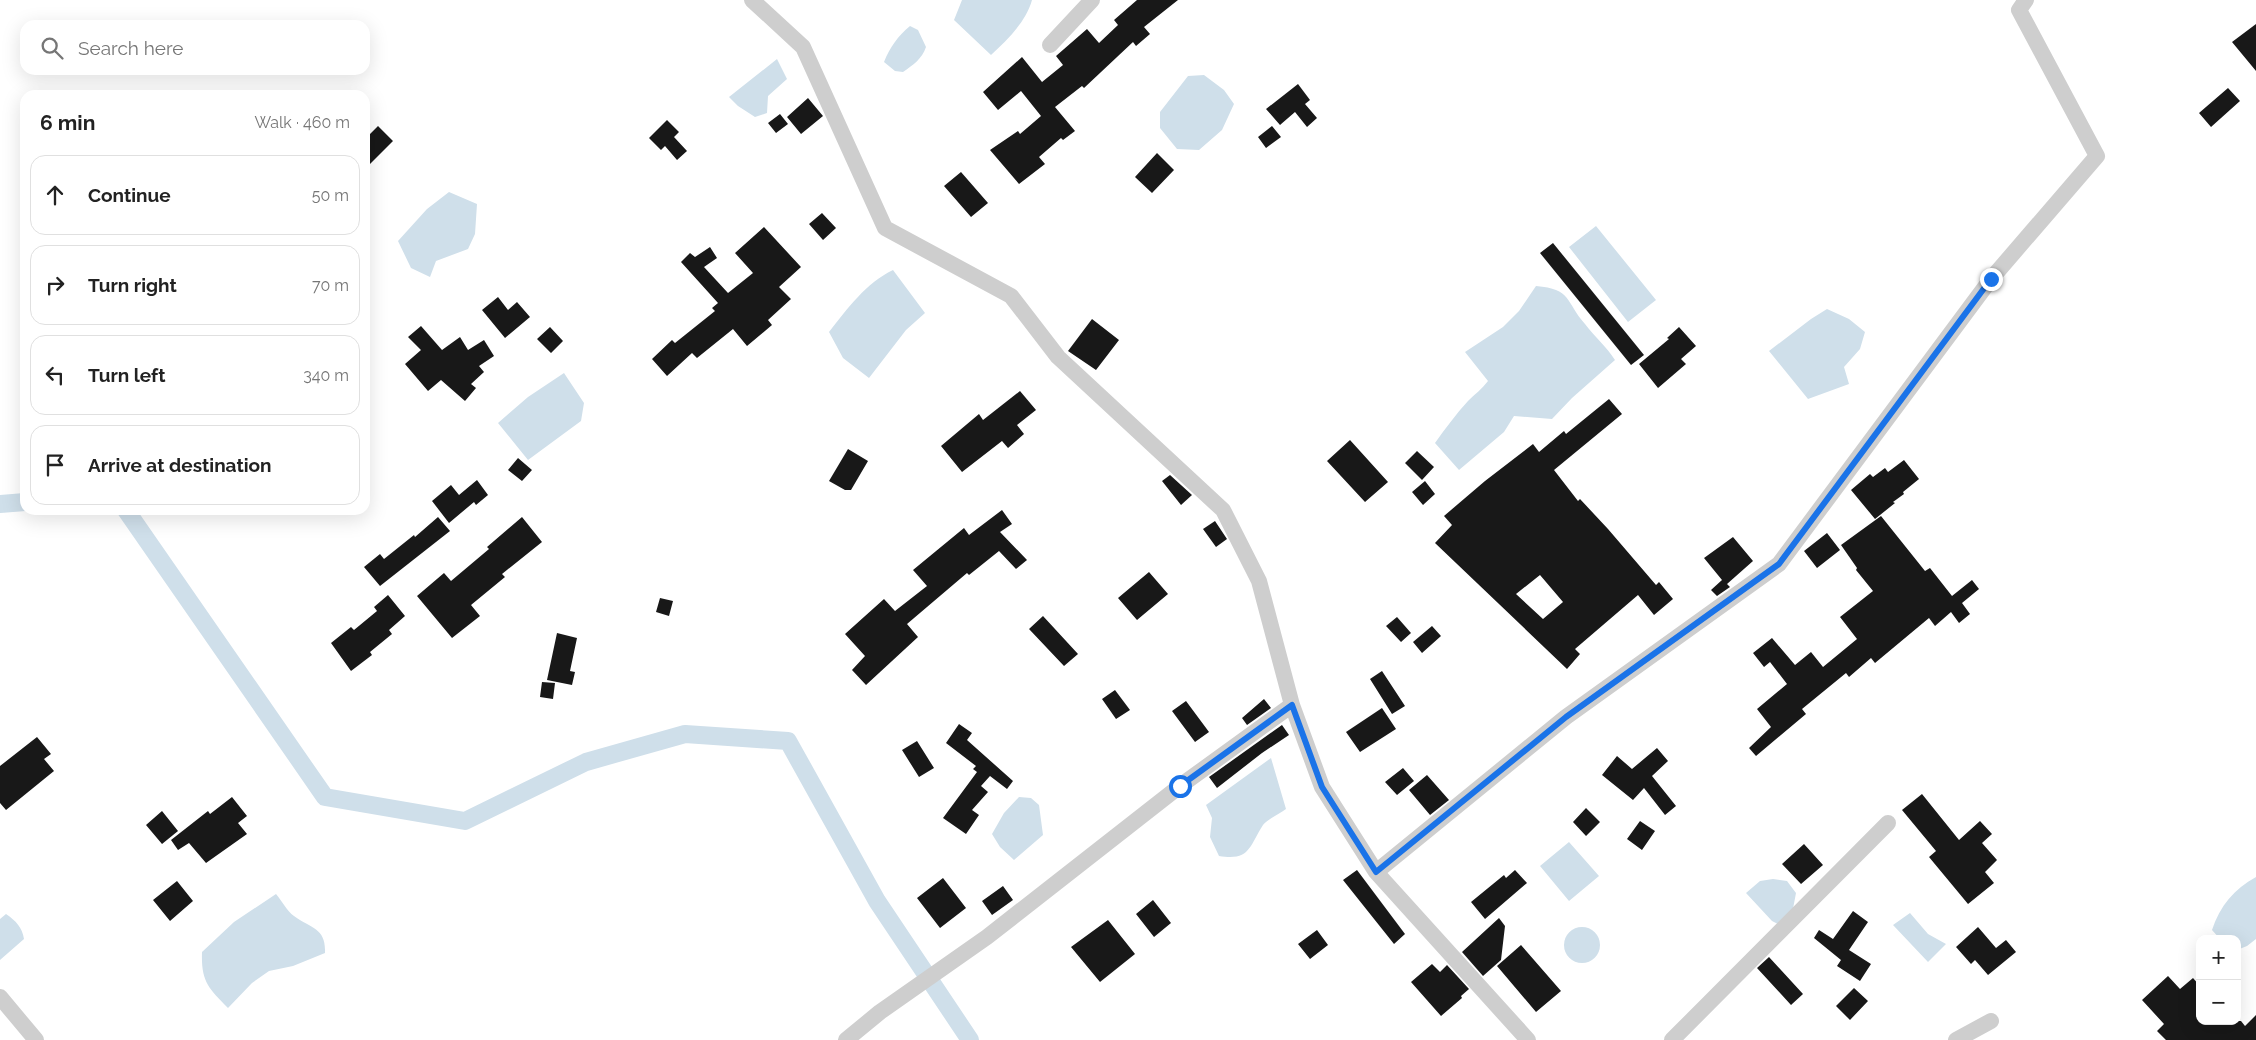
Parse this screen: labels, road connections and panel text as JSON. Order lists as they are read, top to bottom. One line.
{"page":{"search":"Search here","heading":["6 min","Walk · 460 m"],"list":[["Continue","50 m"],["Turn right","70 m"],["Turn left","340 m"],"Arrive at destination"],"map_buttons":["+","−"]}}
